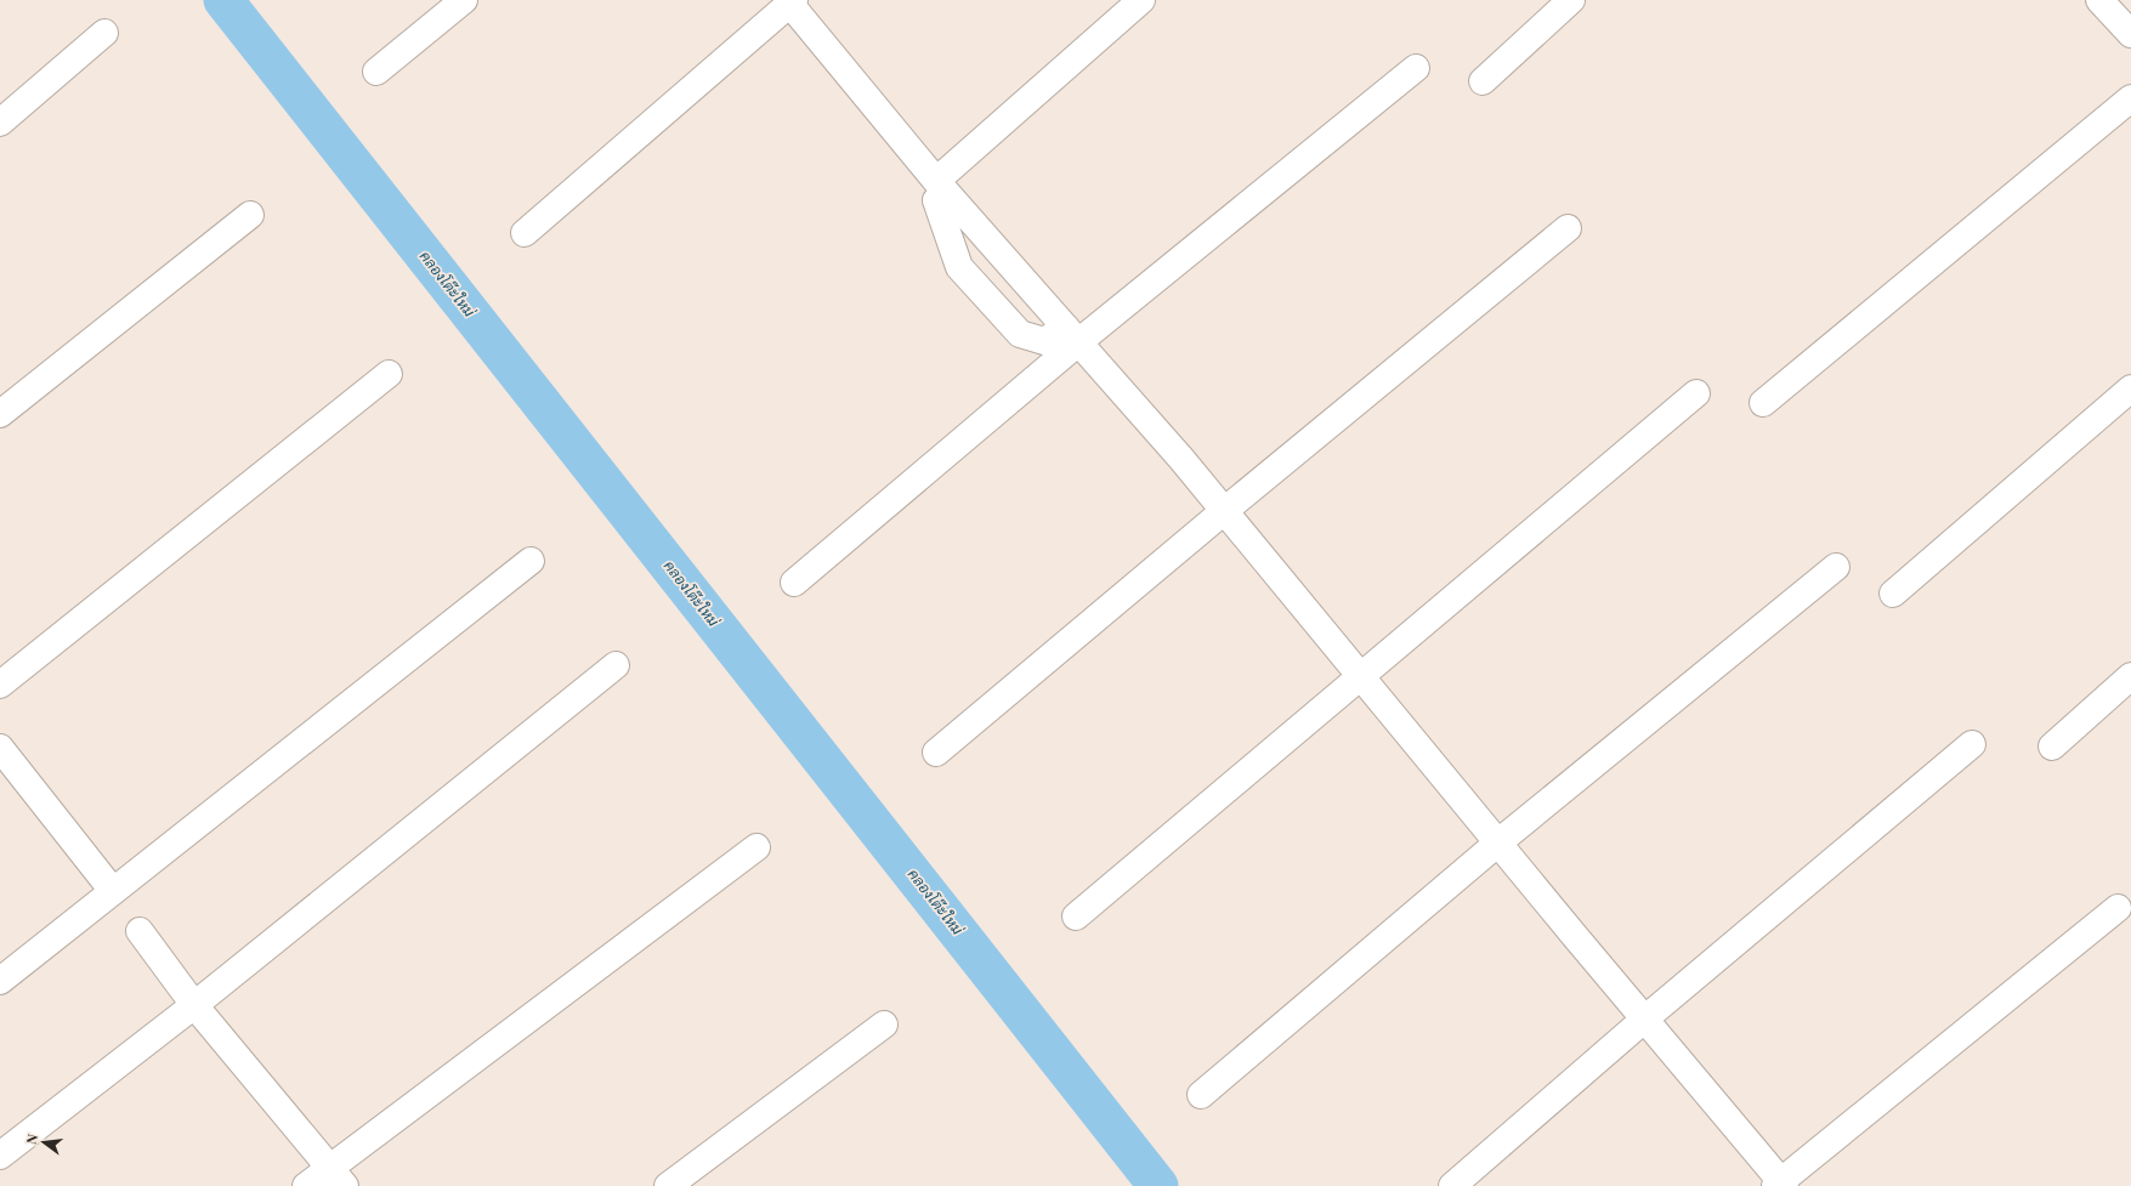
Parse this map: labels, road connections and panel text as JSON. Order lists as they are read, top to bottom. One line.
{"water":["คลองโต๊ะใหม่"],"north":"left"}
